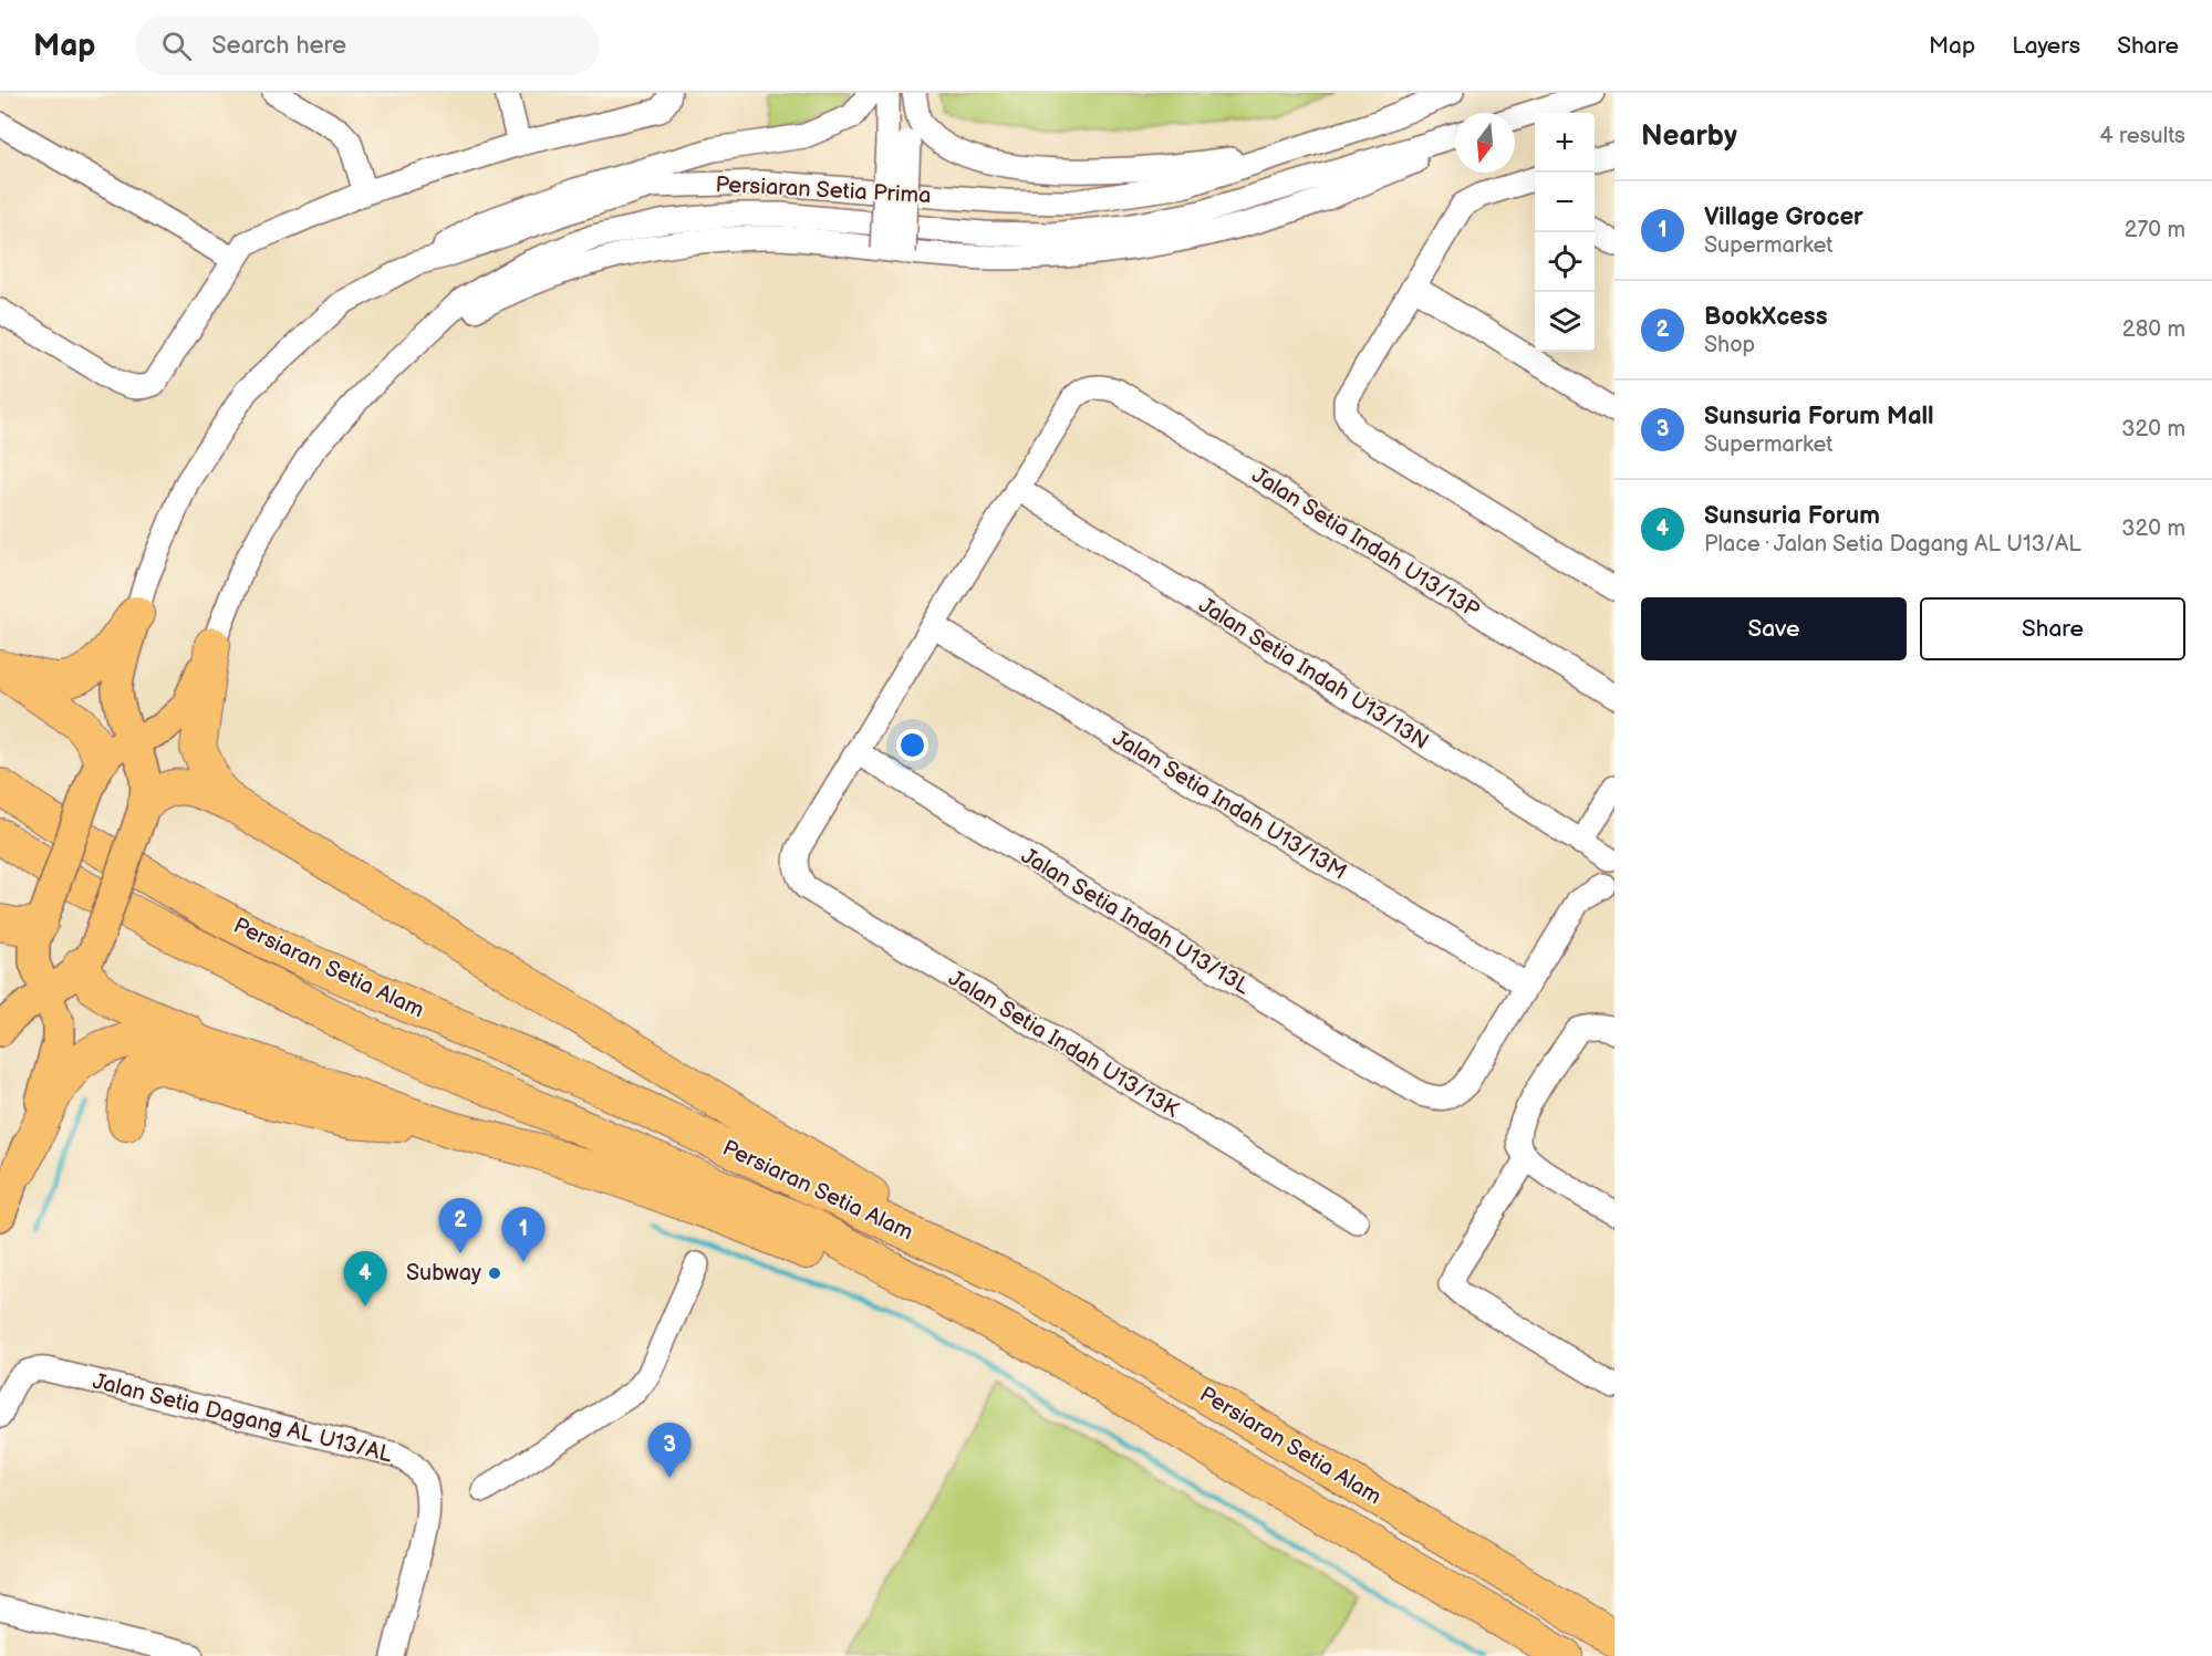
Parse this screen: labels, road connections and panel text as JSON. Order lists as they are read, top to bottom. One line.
{"streets":{"highway":["Persiaran Setia Alam"],"street":["Persiaran Setia Prima","Jalan Setia Indah U13/13P","Jalan Setia Indah U13/13N","Jalan Setia Indah U13/13M","Jalan Setia Indah U13/13L","Jalan Setia Indah U13/13K","Jalan Setia Dagang AL U13/AL"]},"crossings":[["Jalan Setia Indah U13/13P","Jalan Setia Indah U13/13N"],["Jalan Setia Indah U13/13M","Jalan Setia Indah U13/13L"],["Jalan Setia Indah U13/13L","Jalan Setia Indah U13/13K"]],"places":["Subway"],"north":"bottom","page":{"header":"Map","search":"Search here","nav":["Map","Layers","Share"],"heading":["Nearby","4 results"],"map_buttons":["+","−"],"list":[{"mark":"1","name":"Village Grocer","note":"Supermarket","value":"270 m"},{"mark":"2","name":"BookXcess","note":"Shop","value":"280 m"},{"mark":"3","name":"Sunsuria Forum Mall","note":"Supermarket","value":"320 m"},{"mark":"4","name":"Sunsuria Forum","note":"Place · Jalan Setia Dagang AL U13/AL","value":"320 m"}],"buttons":["Save","Share"],"pins":["2","1","4","3"]}}
